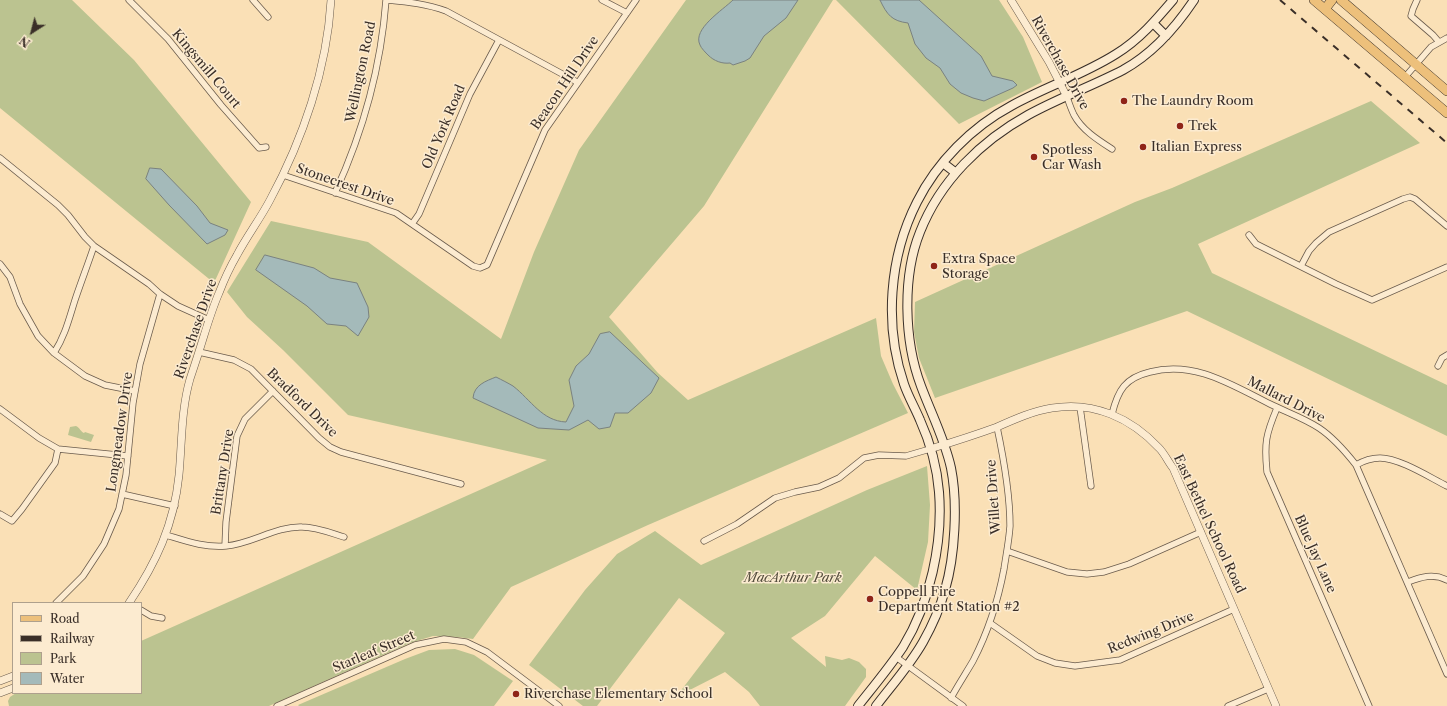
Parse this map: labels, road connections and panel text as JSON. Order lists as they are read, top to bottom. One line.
{"streets":{"street":["Riverchase Drive","Kingsmill Court","Wellington Road","Beacon Hill Drive","Old York Road","Stonecrest Drive","Mallard Drive","Bradford Drive","Longmeadow Drive","Brittany Drive","Willet Drive","East Bethel School Road","Blue Jay Lane","Redwing Drive","Starleaf Street"]},"crossings":[["Riverchase Drive","Stonecrest Drive"],["Riverchase Drive","Bradford Drive"],["Wellington Road","Stonecrest Drive"],["Beacon Hill Drive","Stonecrest Drive"],["Old York Road","Stonecrest Drive"],["Mallard Drive","East Bethel School Road"],["Mallard Drive","Blue Jay Lane"],["Bradford Drive","Brittany Drive"],["Willet Drive","East Bethel School Road"],["Willet Drive","Redwing Drive"],["East Bethel School Road","Redwing Drive"]],"parks":["MacArthur Park"],"places":["The Laundry Room","Trek","Italian Express","Spotless Car Wash","Extra Space Storage","Coppell Fire Department Station #2","Riverchase Elementary School"],"legend":["Road","Railway","Park","Water"],"north":"bottom left"}
